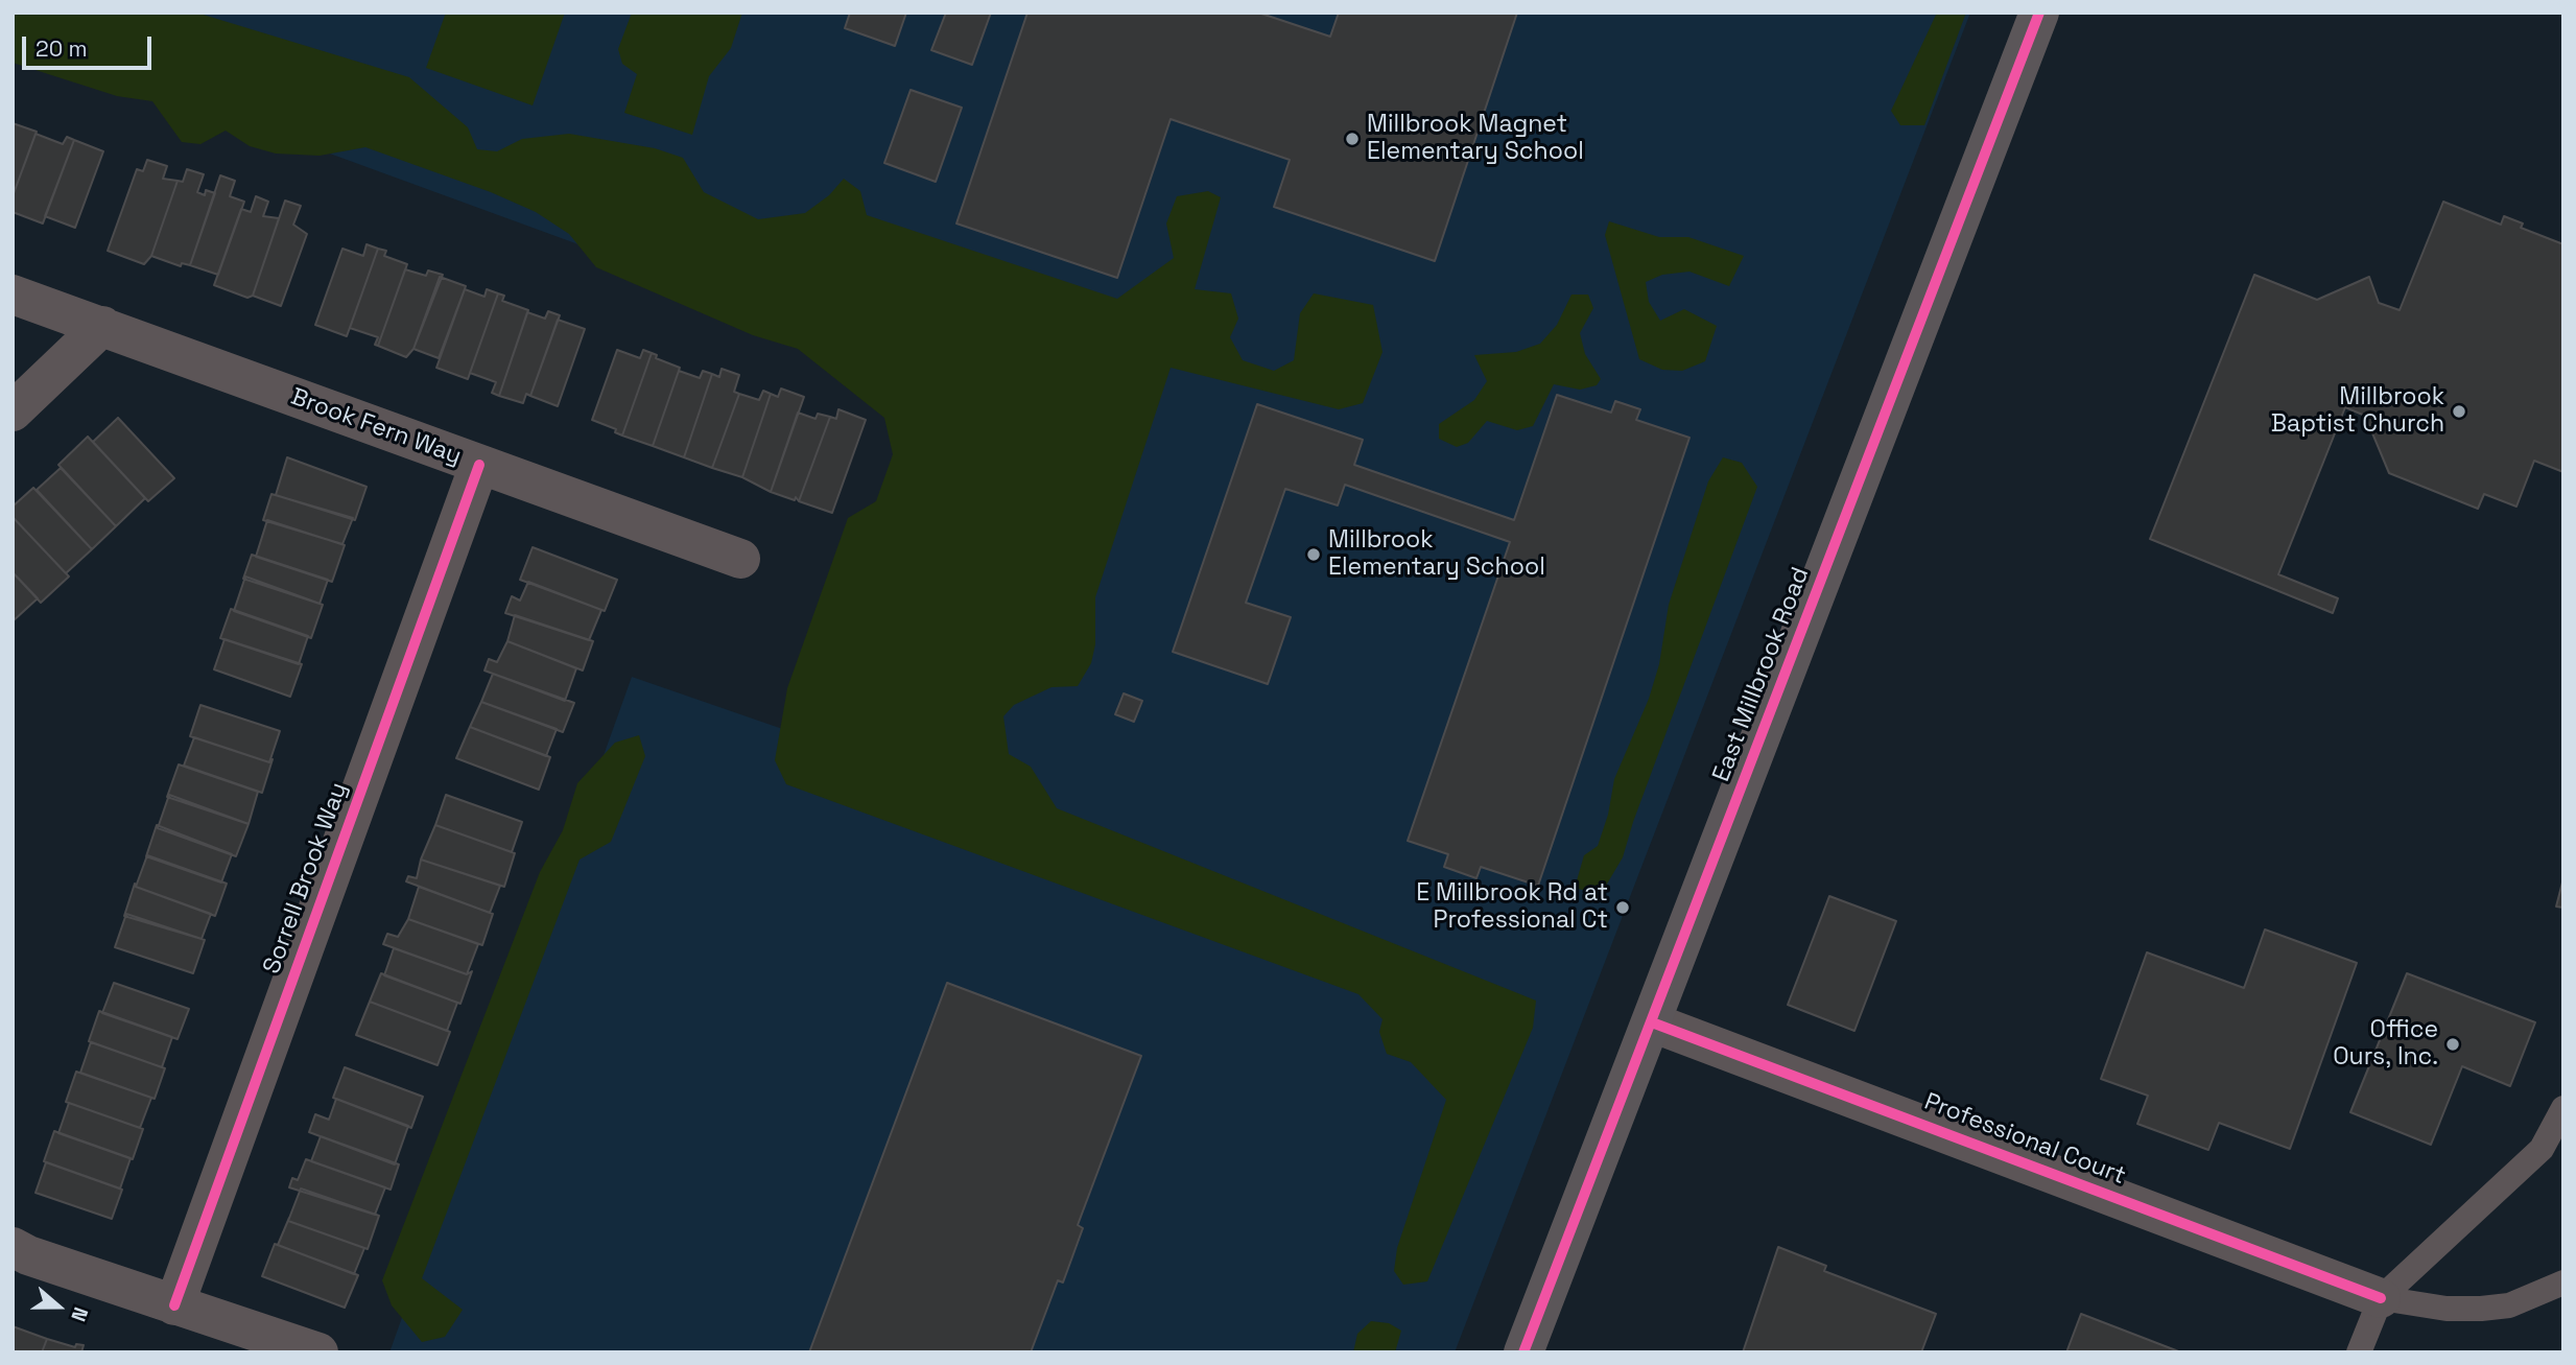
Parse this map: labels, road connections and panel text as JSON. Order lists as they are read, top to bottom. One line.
{"streets":{"main road":["East Millbrook Road"],"street":["Brook Fern Way","Sorrell Brook Way","Professional Court"]},"crossings":[["Brook Fern Way","Sorrell Brook Way"],["East Millbrook Road","Professional Court"]],"places":["Millbrook Magnet Elementary School","Millbrook Baptist Church","Millbrook Elementary School","E Millbrook Rd at Professional Ct","Office Ours, Inc."],"scale_bar":"20 m","north":"right"}
